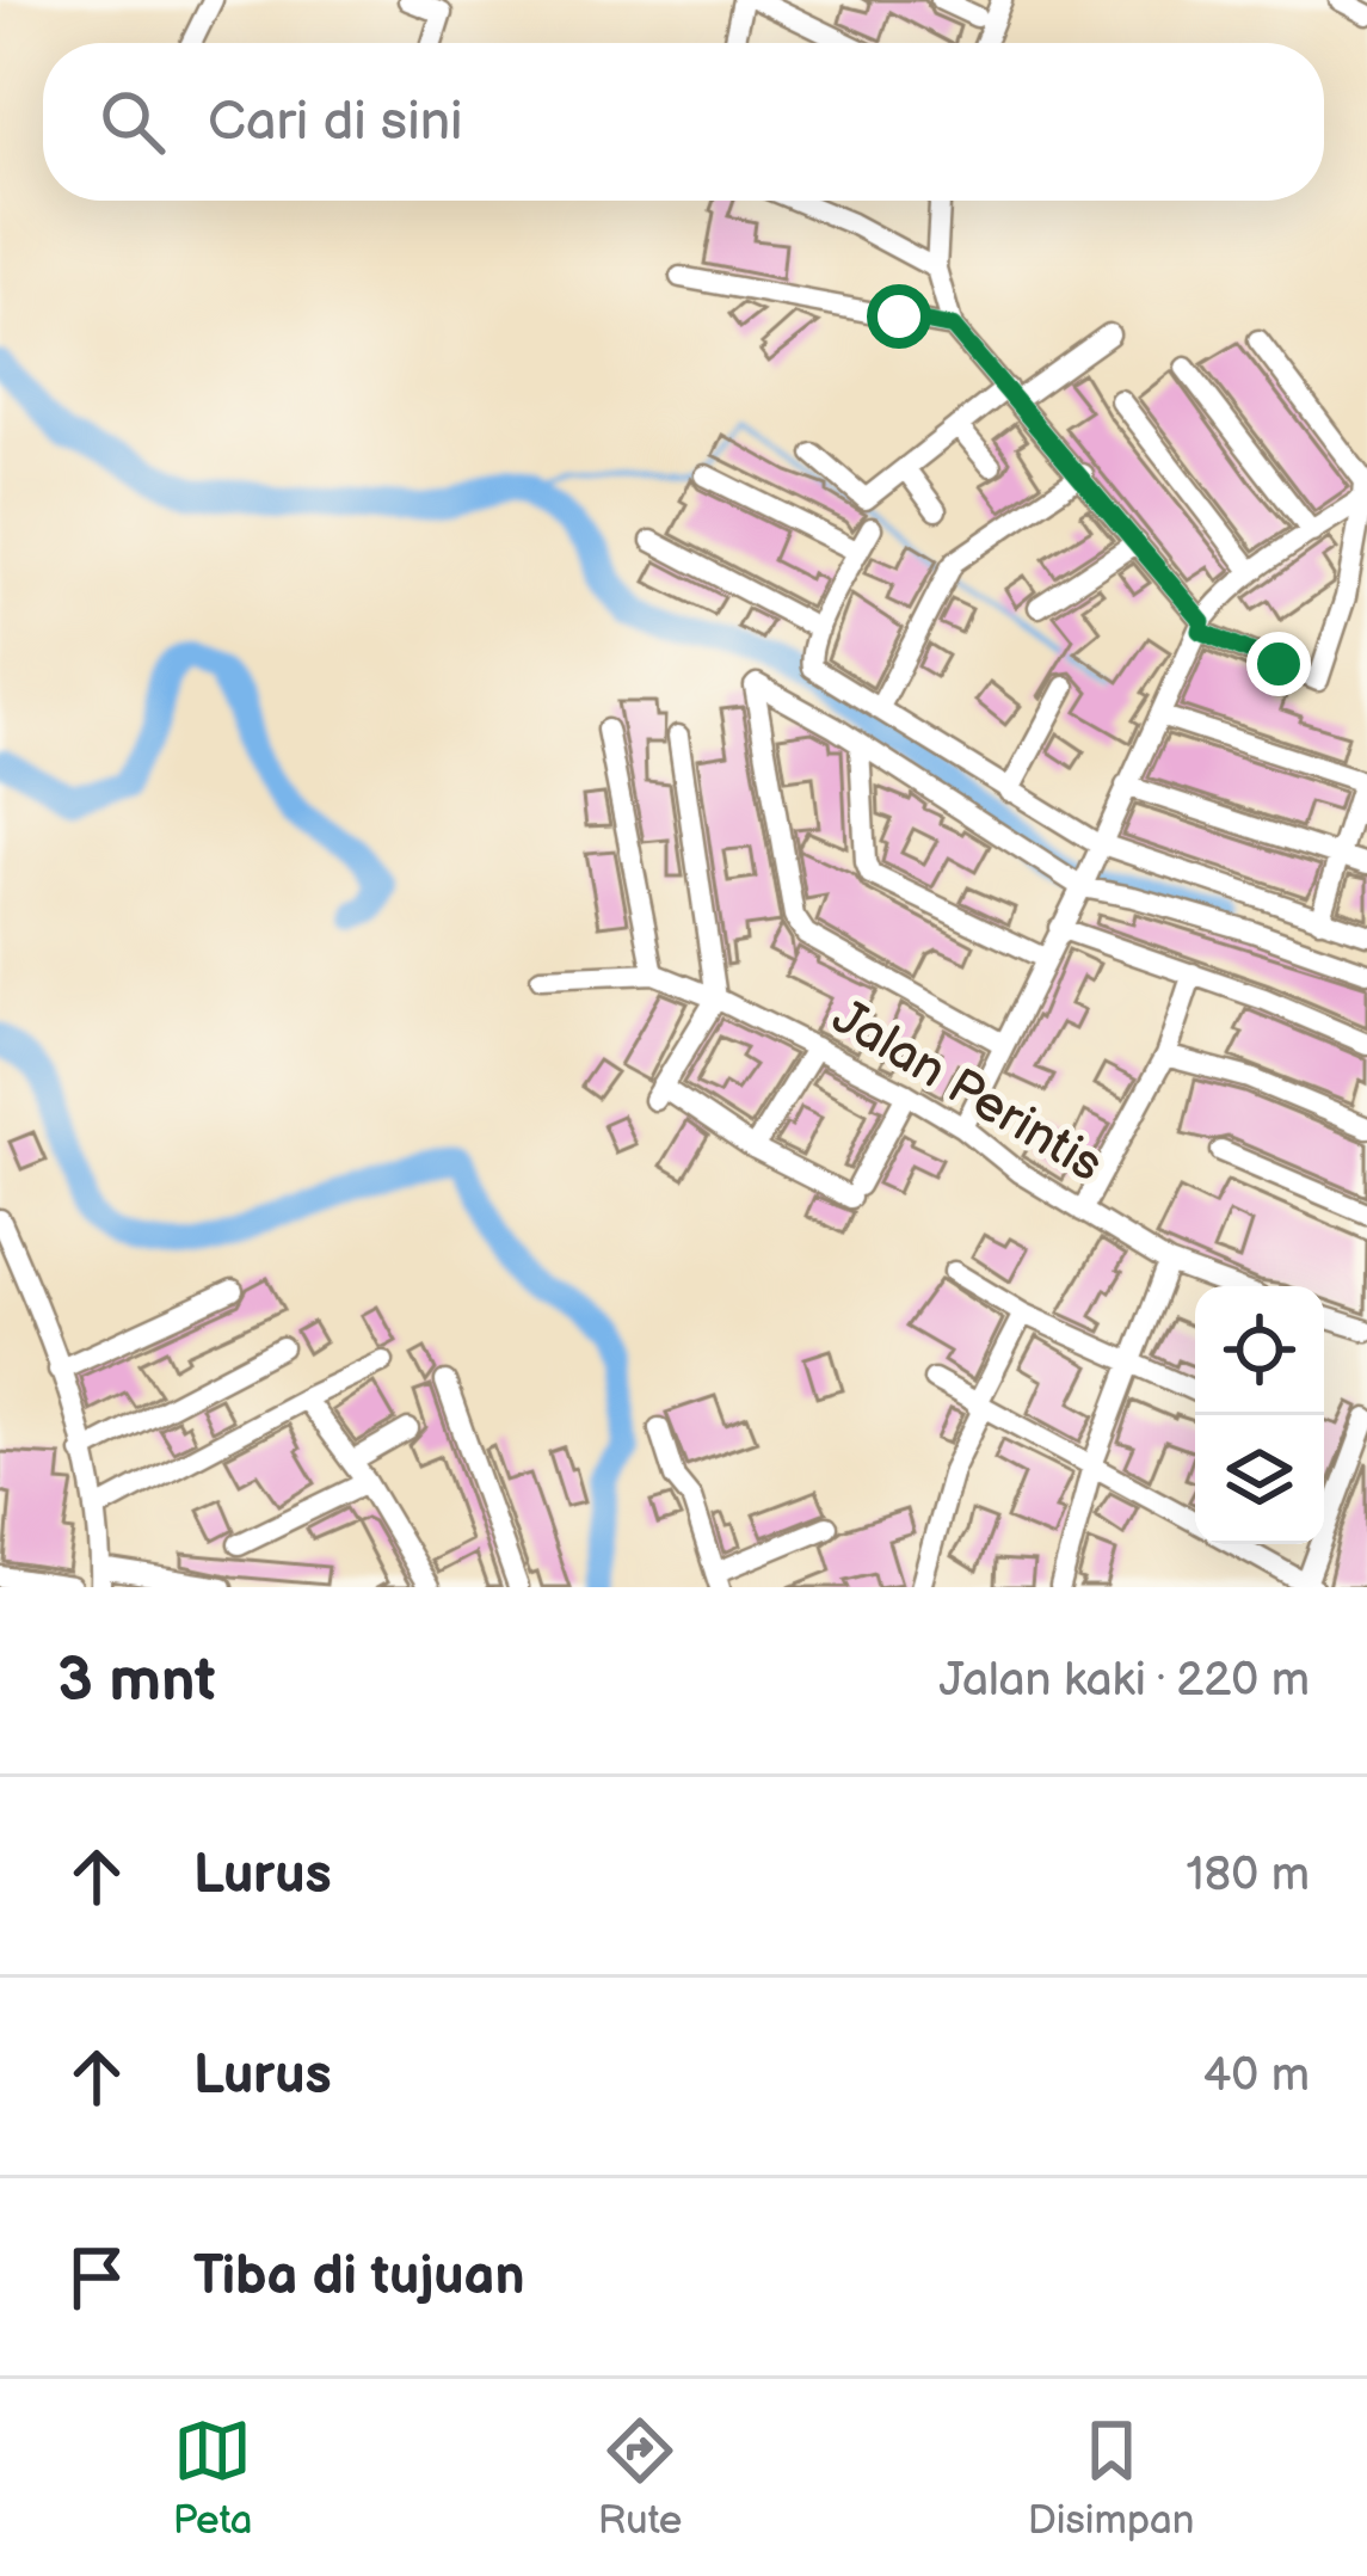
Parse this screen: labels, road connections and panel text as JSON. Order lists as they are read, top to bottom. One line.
{"streets":{"street":["Jalan Perintis"]},"page":{"search":"Cari di sini","heading":["3 mnt","Jalan kaki · 220 m"],"list":[["Lurus","180 m"],["Lurus","40 m"],"Tiba di tujuan"],"nav":["Peta","Rute","Disimpan"]}}
